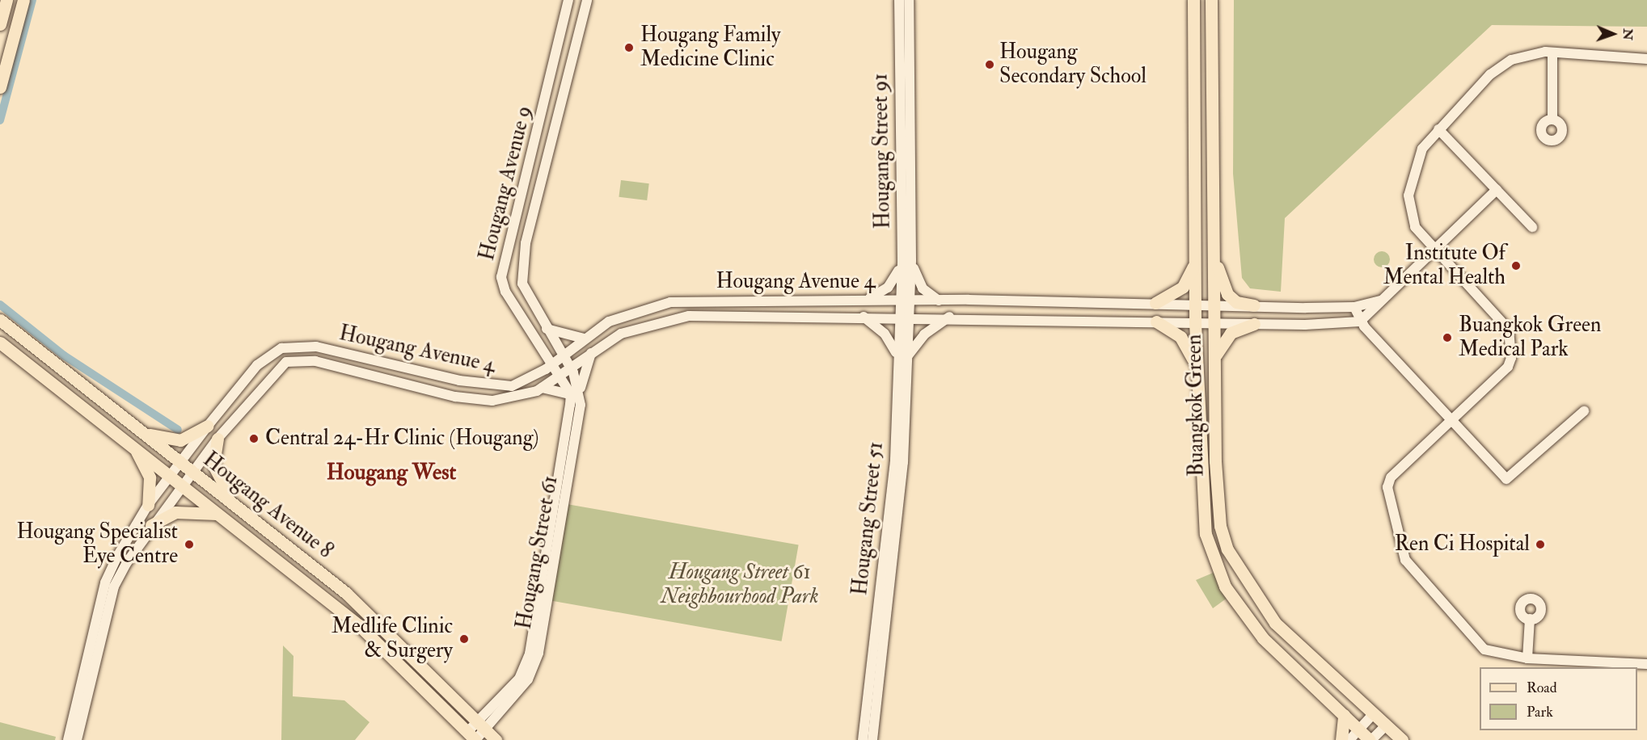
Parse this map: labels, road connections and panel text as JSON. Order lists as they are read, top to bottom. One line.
{"streets":{"main road":["Buangkok Green","Hougang Avenue 8"],"street":["Hougang Street 91","Hougang Avenue 9","Hougang Avenue 4","Hougang Street 51","Hougang Street 61"]},"crossings":[["Hougang Street 91","Hougang Avenue 4"],["Hougang Street 91","Hougang Street 51"],["Hougang Avenue 9","Hougang Avenue 4"],["Hougang Avenue 4","Buangkok Green"],["Hougang Avenue 4","Hougang Avenue 8"],["Hougang Avenue 4","Hougang Street 51"],["Hougang Avenue 4","Hougang Street 61"],["Hougang Avenue 8","Hougang Street 61"]],"districts":["Hougang West"],"parks":["Hougang Street 61 Neighbourhood Park"],"places":["Hougang Family Medicine Clinic","Hougang Secondary School","Institute Of Mental Health","Buangkok Green Medical Park","Central 24-Hr Clinic (Hougang)","Hougang Specialist Eye Centre","Ren Ci Hospital","Medlife Clinic & Surgery"],"legend":["Road","Park"],"north":"right"}
